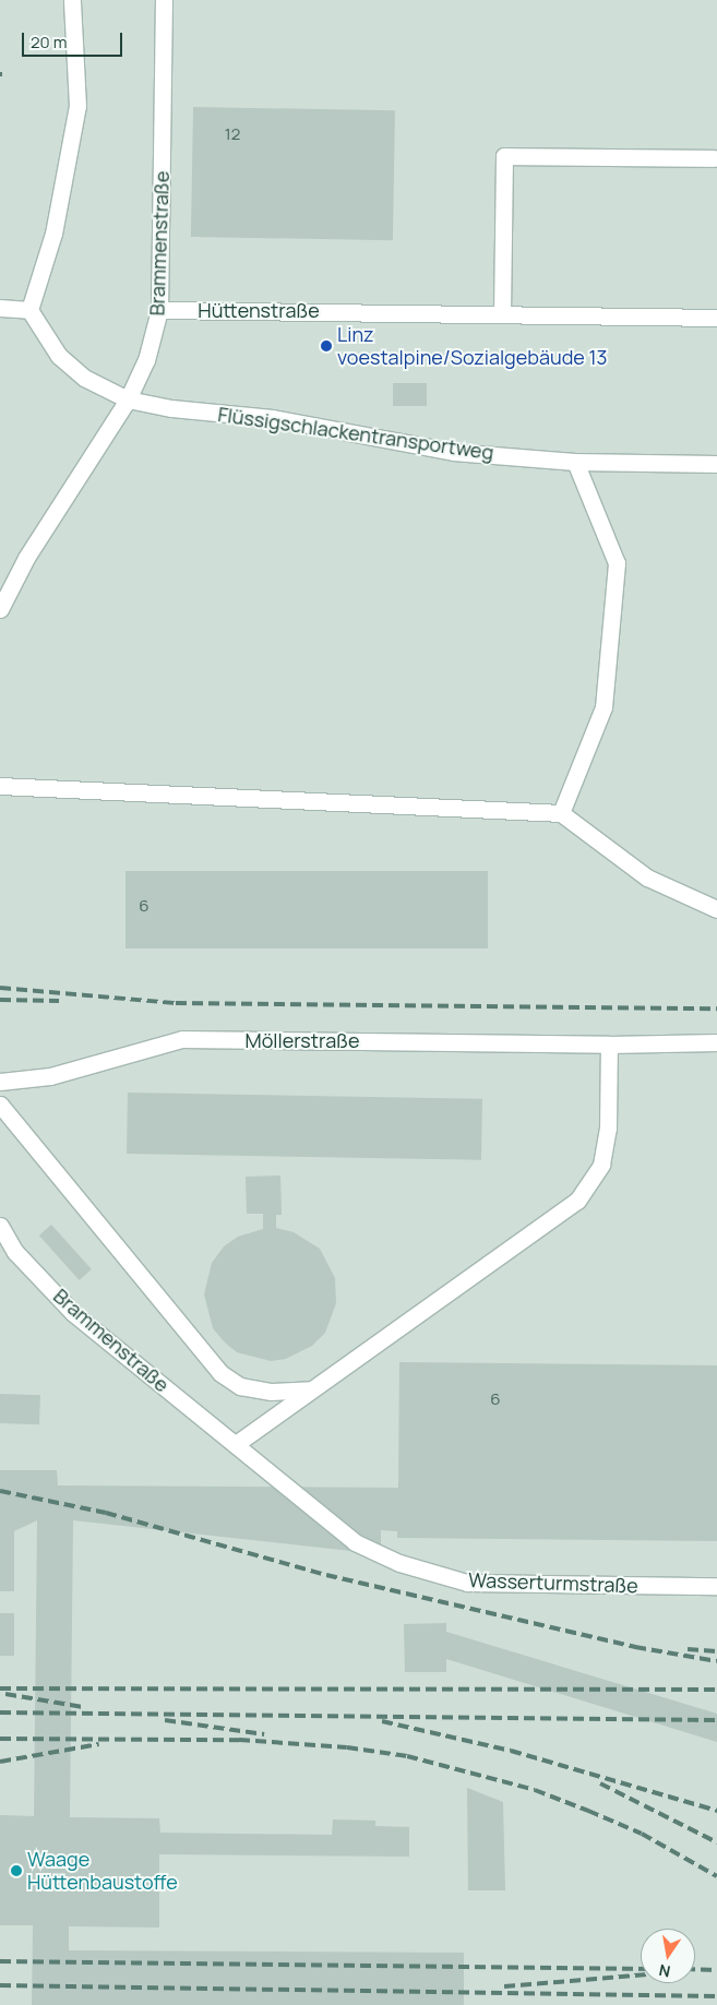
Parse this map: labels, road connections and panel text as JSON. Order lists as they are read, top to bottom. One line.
{"streets":{"street":["Brammenstraße","Hüttenstraße","Flüssigschlackentransportweg","Möllerstraße","Wasserturmstraße"]},"crossings":[["Brammenstraße","Hüttenstraße"],["Brammenstraße","Flüssigschlackentransportweg"],["Brammenstraße","Wasserturmstraße"]],"places":["Linz voestalpine/Sozialgebäude 13","Waage Hüttenbaustoffe"],"house_numbers":["12","6","6"],"scale_bar":"20 m","north":"bottom"}
